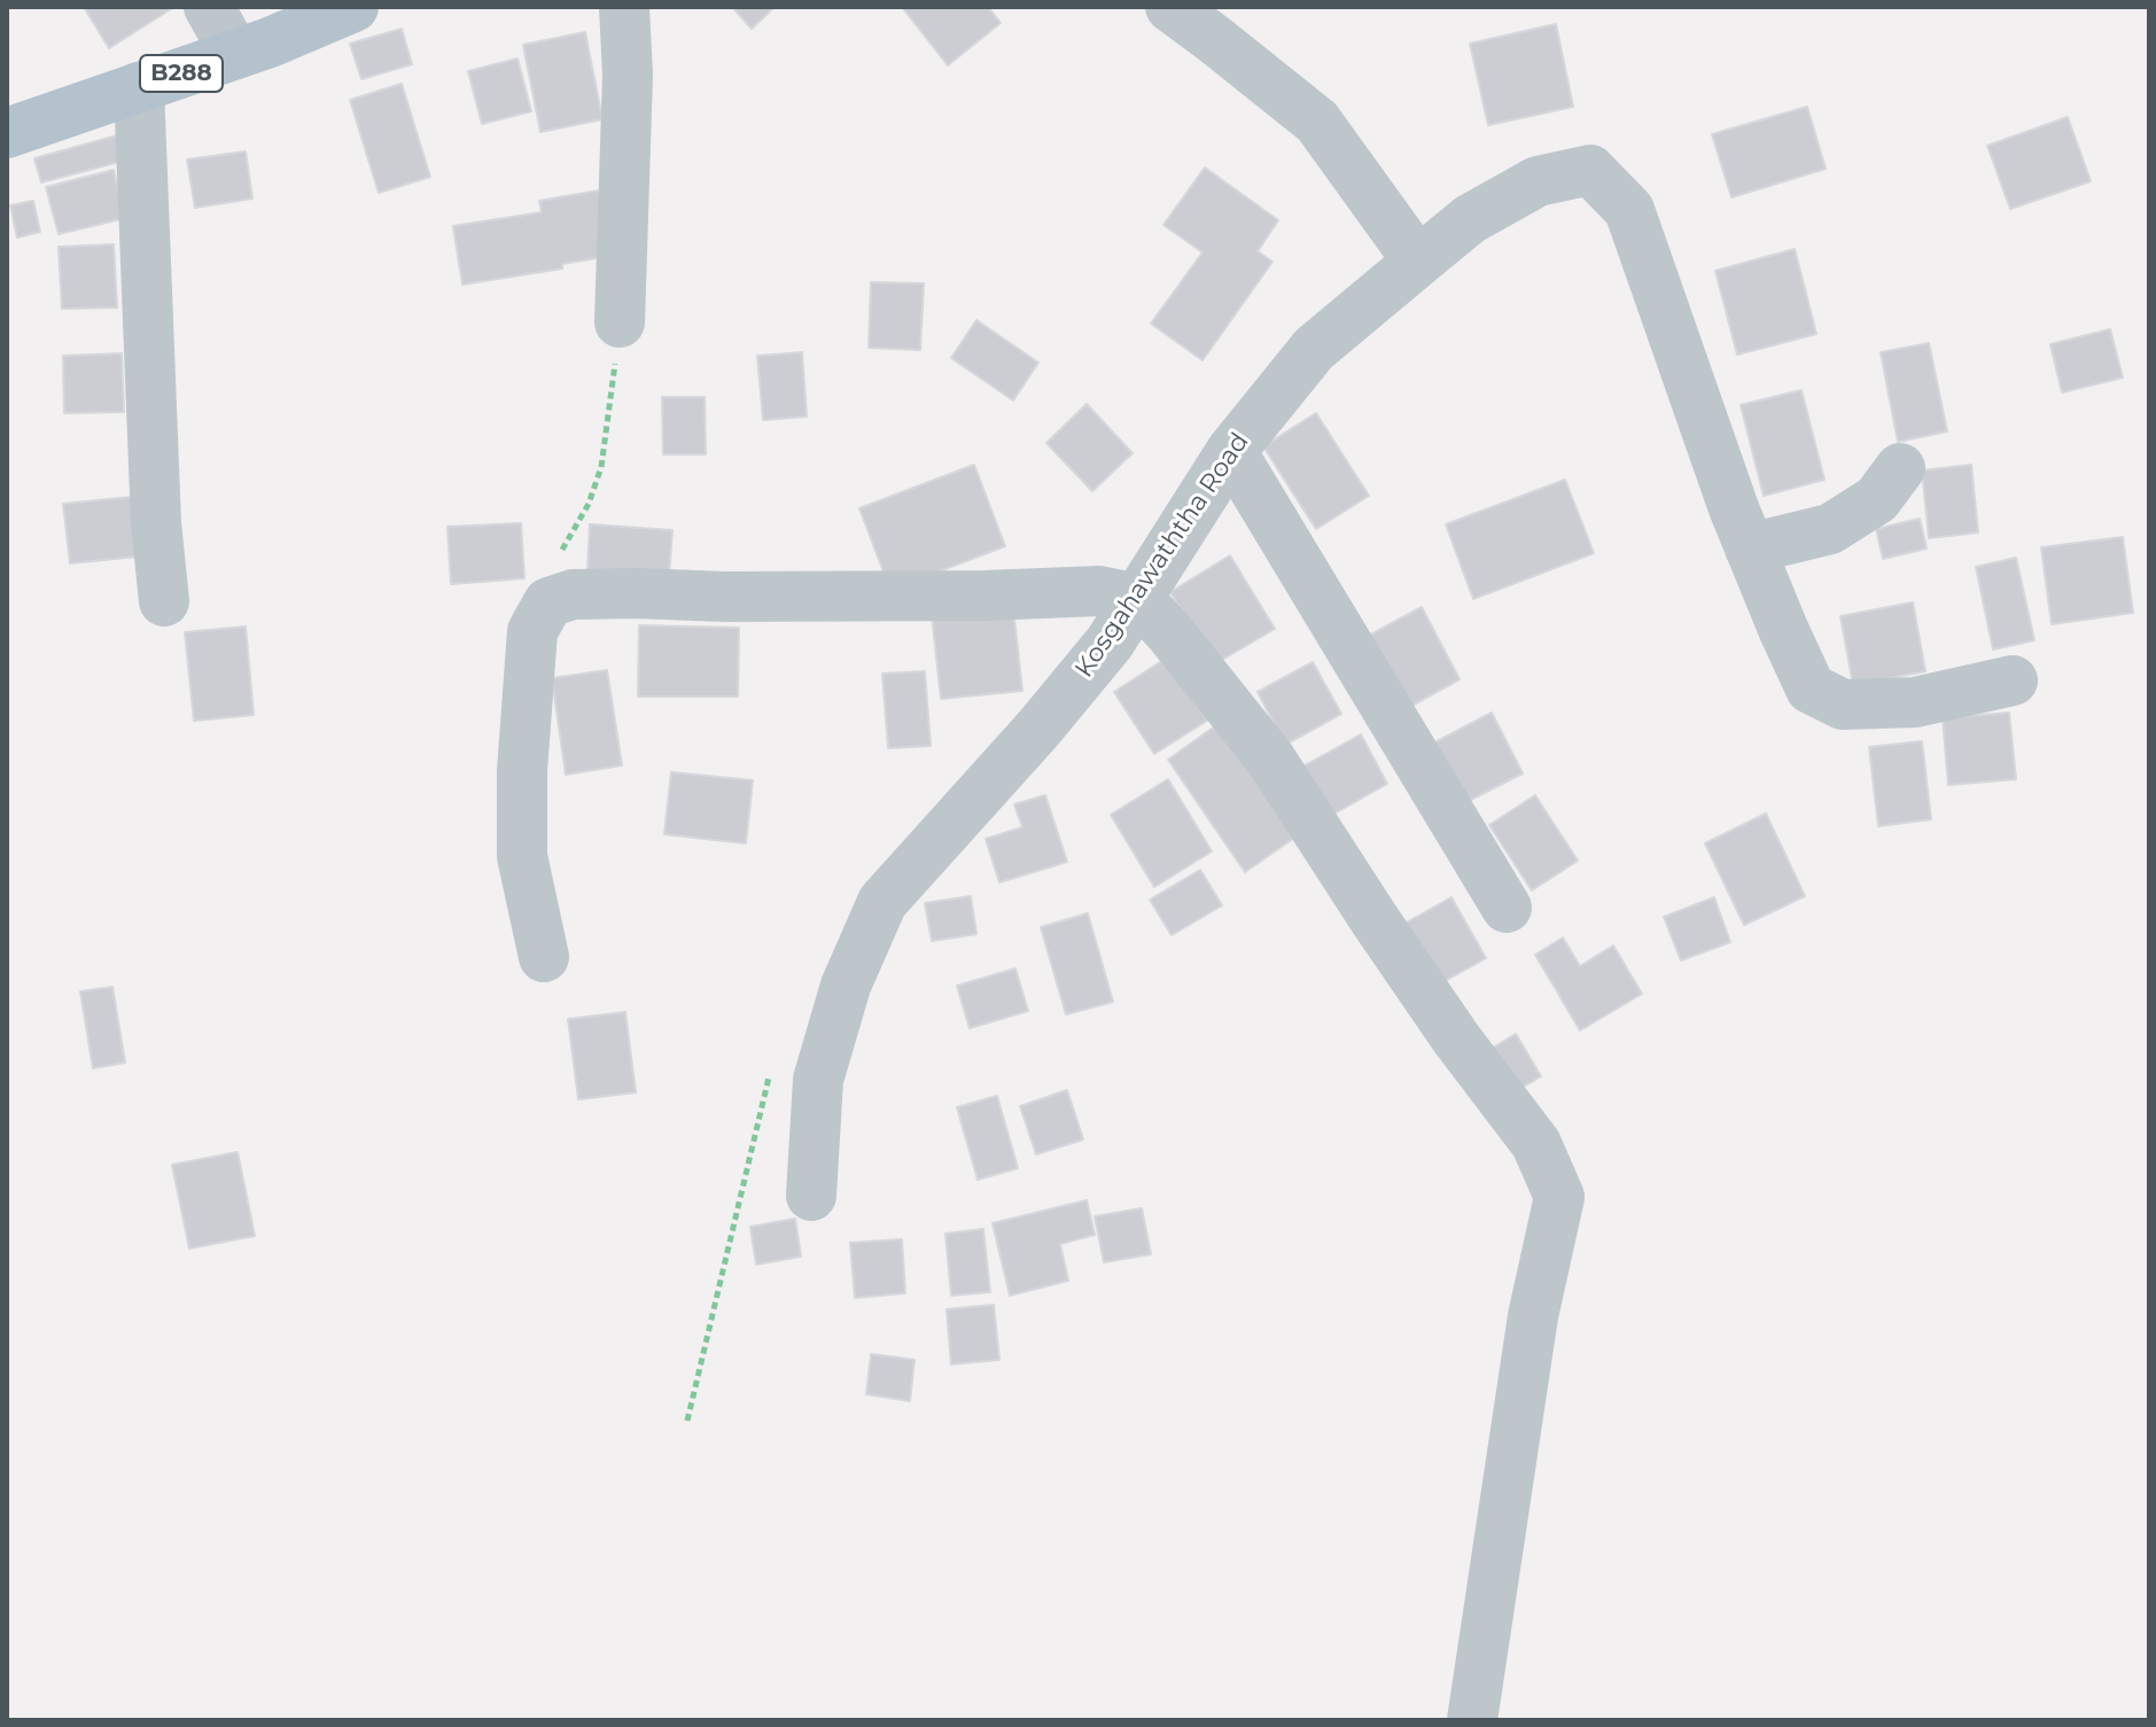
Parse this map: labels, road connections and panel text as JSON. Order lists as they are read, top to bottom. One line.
{"streets":{"main road":["B288"],"street":["Kosgahawaththa Road"]}}
